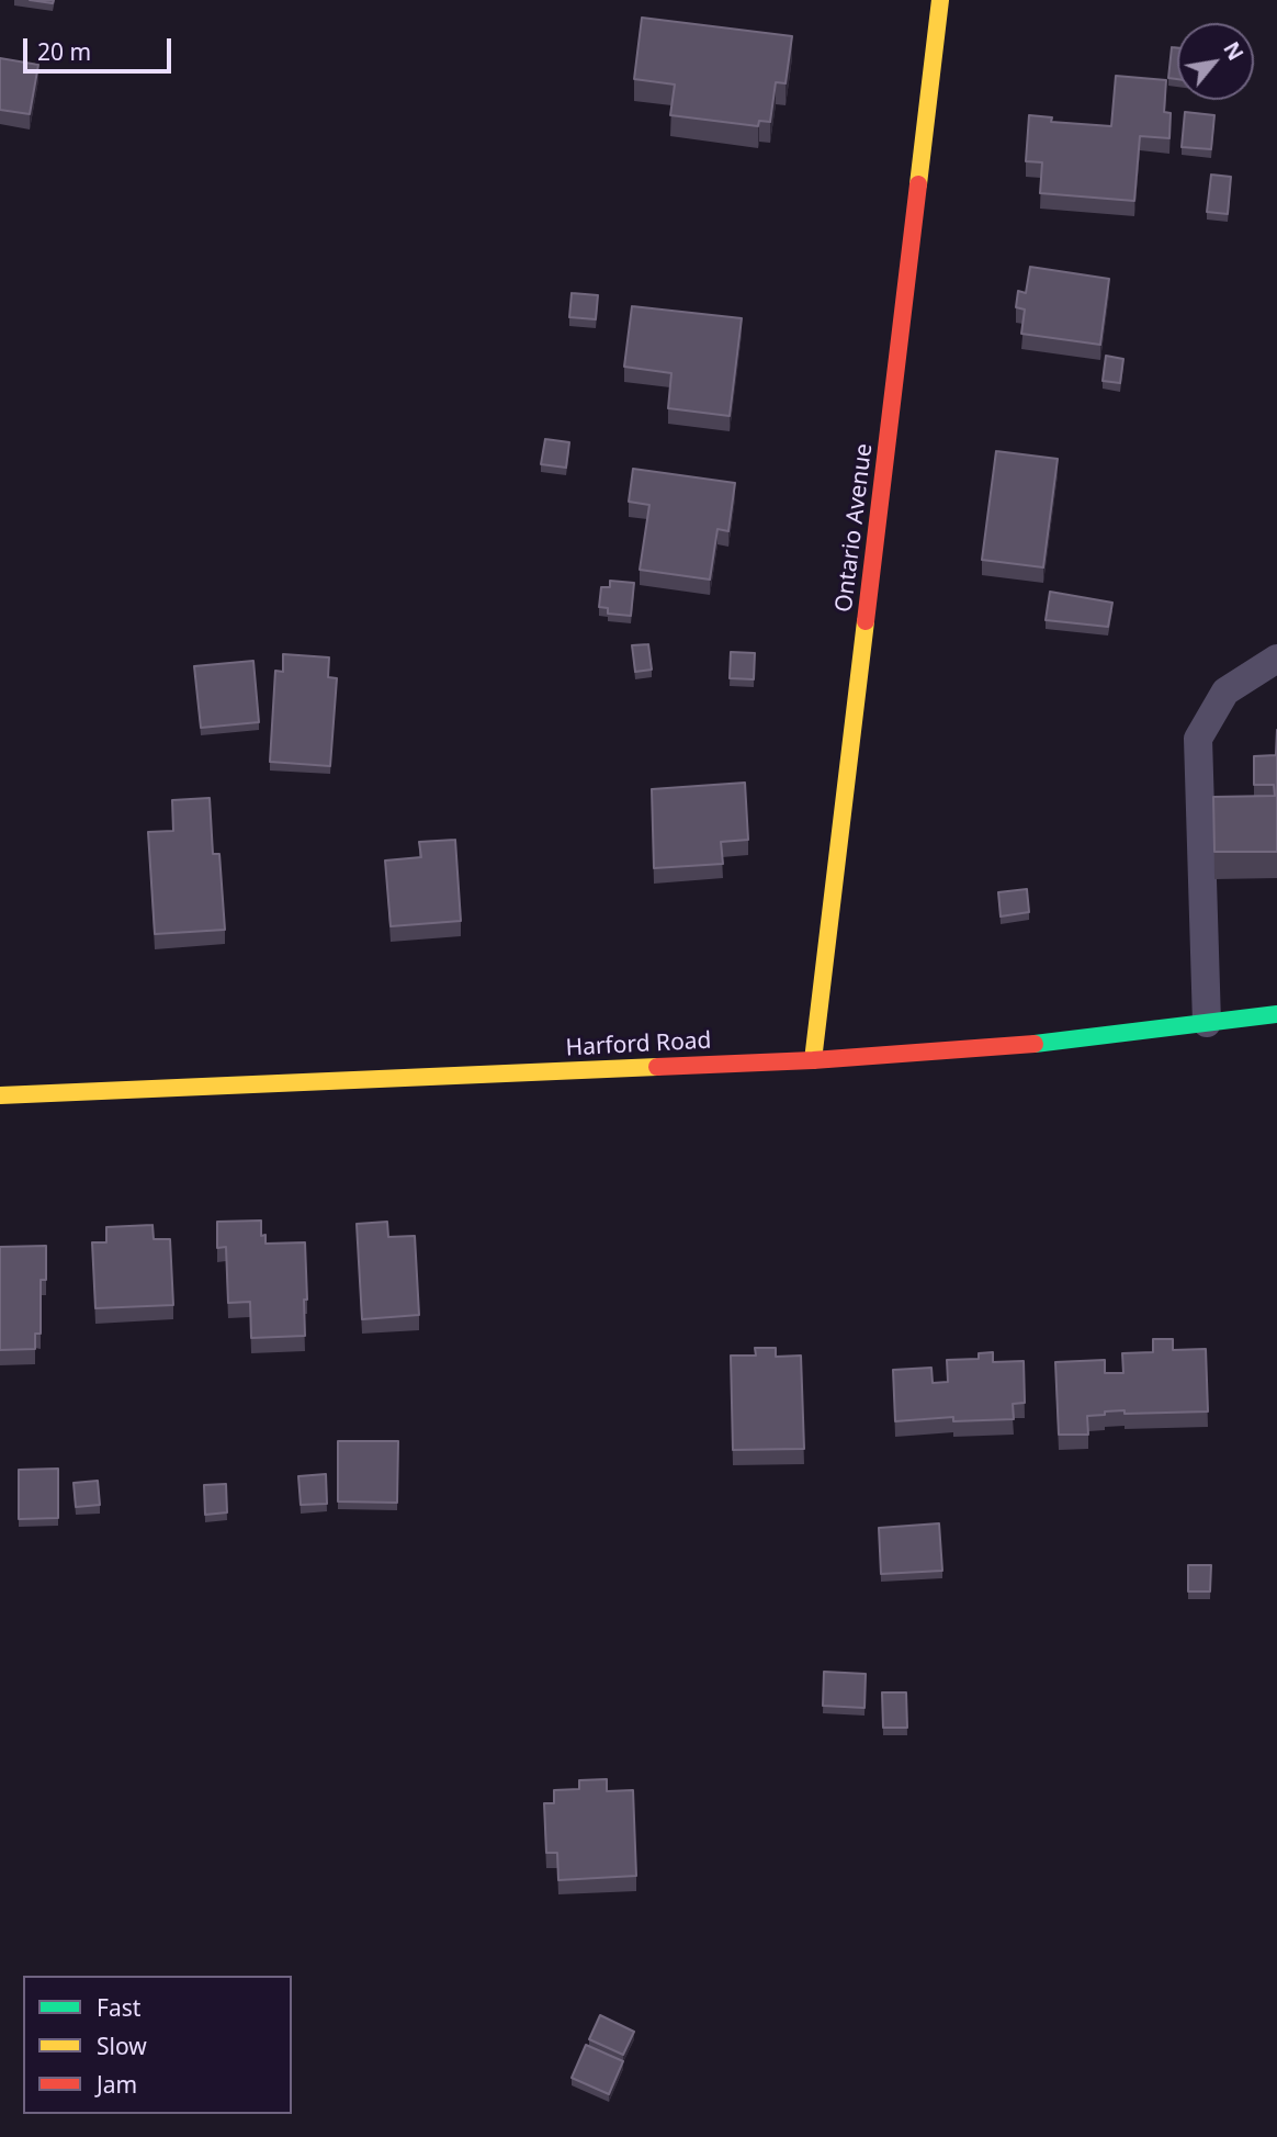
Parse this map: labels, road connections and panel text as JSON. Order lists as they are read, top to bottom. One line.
{"streets":{"main road":["Ontario Avenue","Harford Road"]},"crossings":[["Ontario Avenue","Harford Road"]],"legend":["Fast","Slow","Jam"],"scale_bar":"20 m","north":"top right"}
